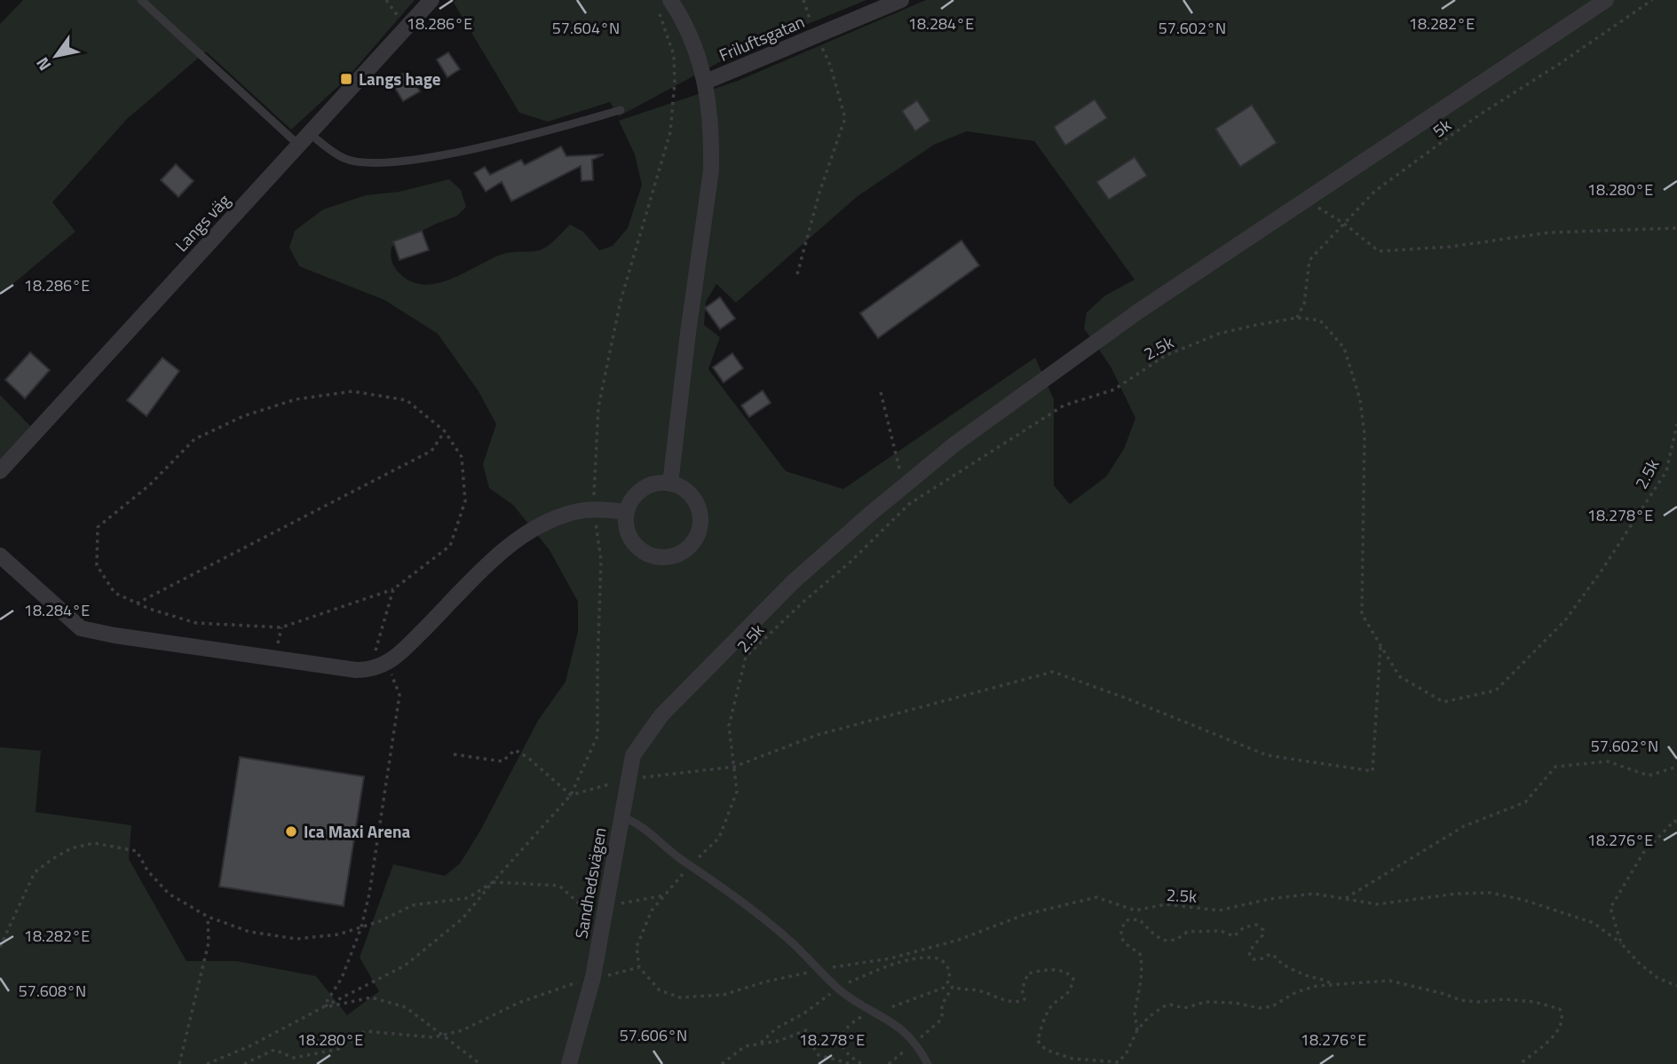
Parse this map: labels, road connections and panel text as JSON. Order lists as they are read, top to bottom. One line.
{"streets":{"street":["Friluftsgatan","Langs väg","Sandhedsvägen"],"path":["5k","2.5k"]},"crossings":[["5k","2.5k"]],"places":{"transit":["Langs hage"],"other":["Ica Maxi Arena"]},"north":"bottom left","coordinates":["18.286°E","18.284°E","18.282°E","57.604°N","57.602°N","18.280°E","18.278°E","18.276°E","57.608°N","57.606°N"]}
